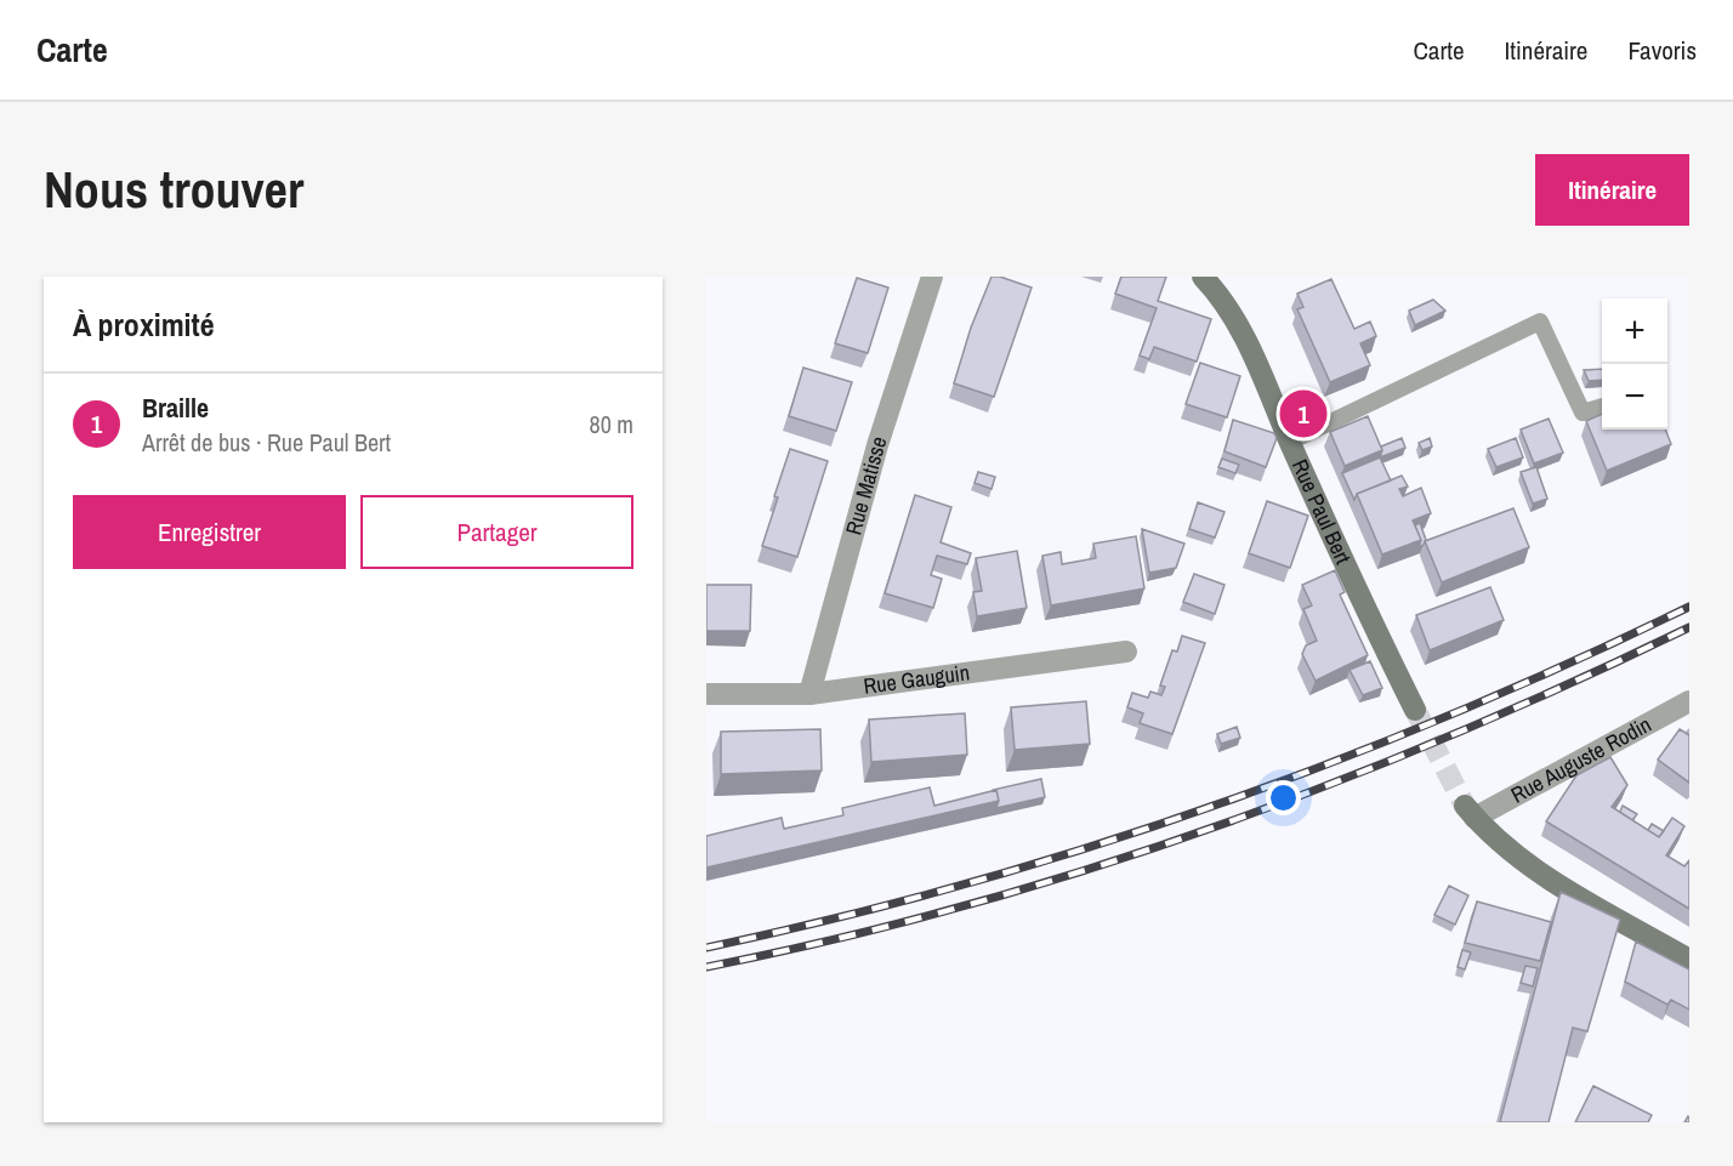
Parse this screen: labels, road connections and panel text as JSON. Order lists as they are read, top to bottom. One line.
{"streets":{"main road":["Rue Paul Bert"],"street":["Rue Matisse","Rue Gauguin","Rue Auguste Rodin"]},"crossings":[["Rue Matisse","Rue Gauguin"]],"page":{"header":"Carte","nav":["Carte","Itinéraire","Favoris"],"buttons":["Itinéraire",["Enregistrer","Partager"]],"title":"Nous trouver","heading":"À proximité","map_buttons":["+","−"],"list":[{"mark":"1","name":"Braille","note":"Arrêt de bus · Rue Paul Bert","value":"80 m"}],"pins":"1"}}
